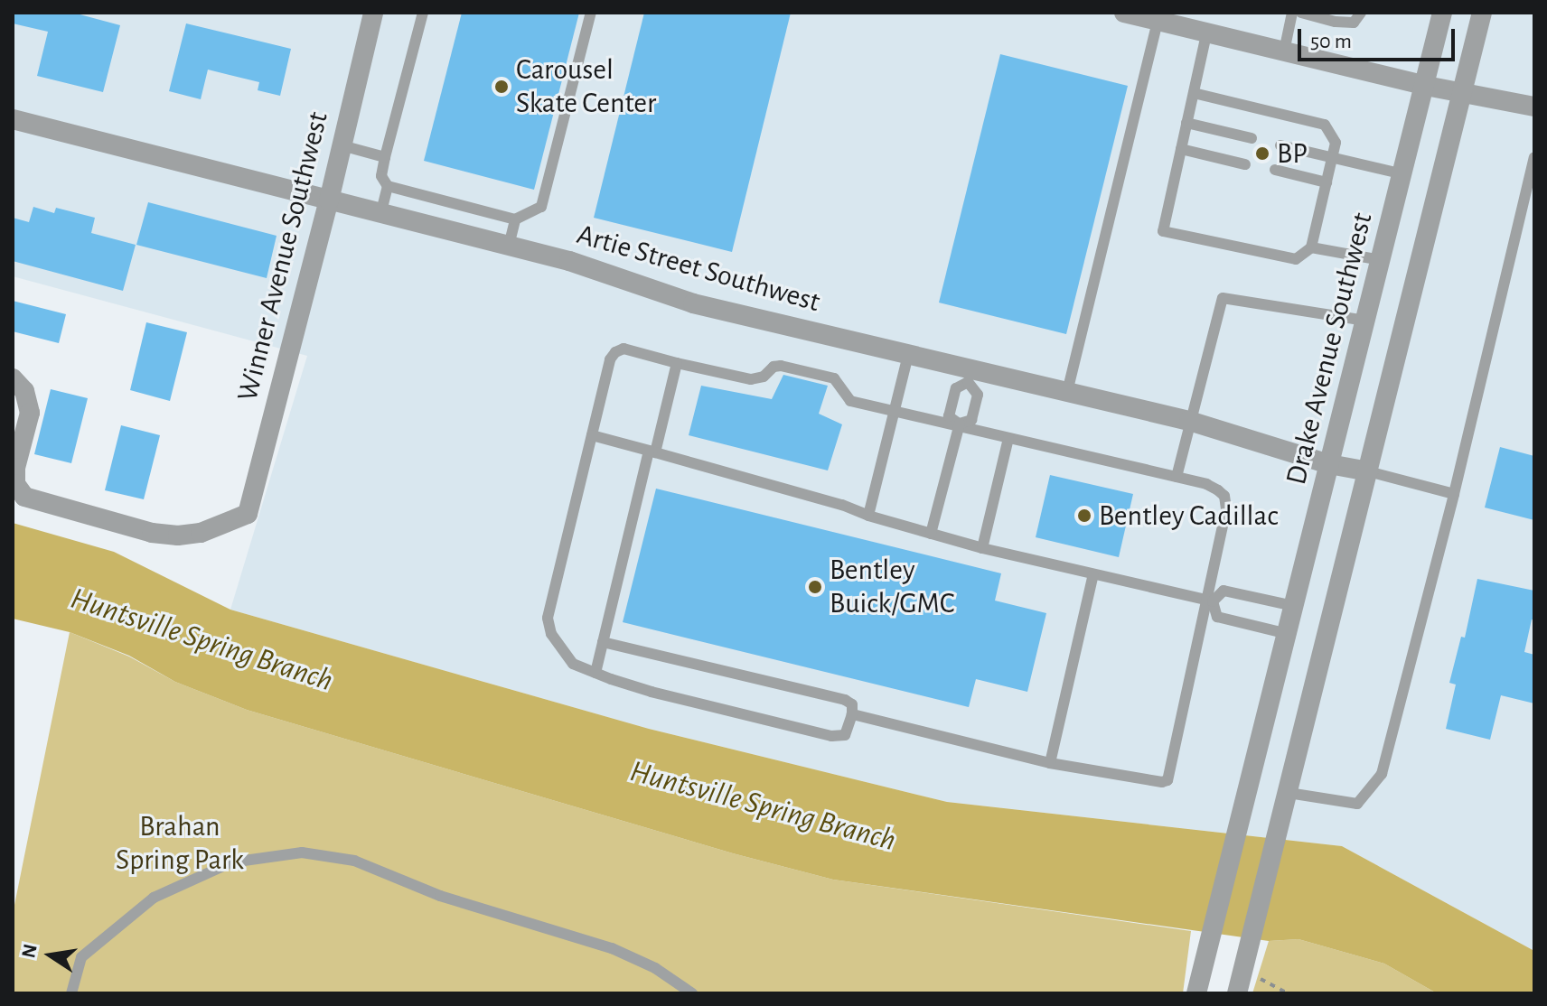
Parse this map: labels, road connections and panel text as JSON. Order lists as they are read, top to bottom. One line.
{"streets":{"street":["Winner Avenue Southwest","Artie Street Southwest","Drake Avenue Southwest"]},"crossings":[["Winner Avenue Southwest","Artie Street Southwest"],["Artie Street Southwest","Drake Avenue Southwest"]],"water":["Huntsville Spring Branch"],"parks":["Brahan Spring Park"],"places":["Carousel Skate Center","BP","Bentley Cadillac","Bentley Buick/GMC"],"scale_bar":"50 m","north":"left"}
